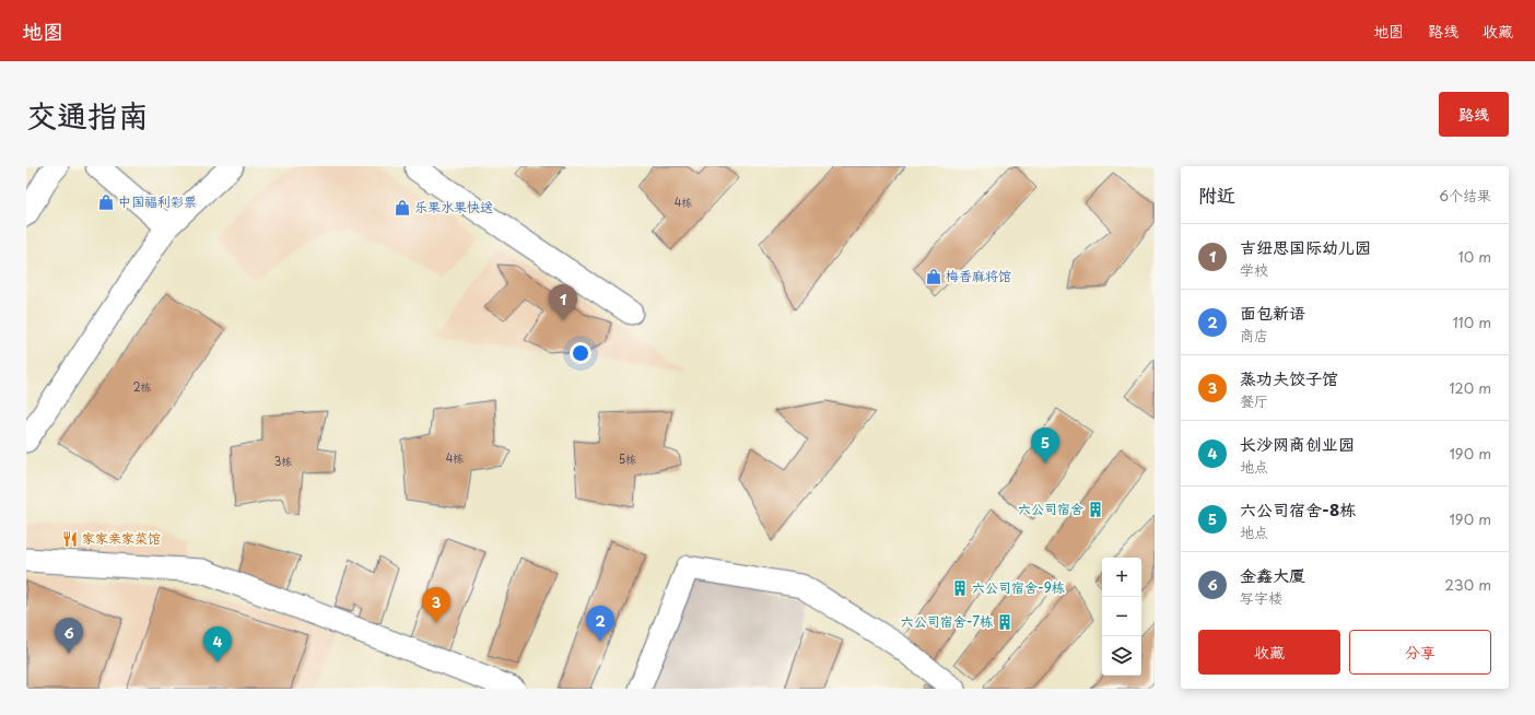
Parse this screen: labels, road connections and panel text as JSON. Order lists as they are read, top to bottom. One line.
{"places":{"shop":["中国福利彩票","乐果水果快送","梅香麻将馆"],"building":["六公司宿舍","六公司宿舍-9栋","六公司宿舍-7栋"],"restaurant":["家家亲家菜馆"]},"house_numbers":["4栋","2栋","4栋","5栋","3栋"],"page":{"header":"地图","nav":["地图","路线","收藏"],"title":"交通指南","buttons":["路线",["收藏","分享"]],"heading":["附近","6个结果"],"list":[{"mark":"1","name":"吉纽思国际幼儿园","note":"学校","value":"10 m"},{"mark":"2","name":"面包新语","note":"商店","value":"110 m"},{"mark":"3","name":"蒸功夫饺子馆","note":"餐厅","value":"120 m"},{"mark":"4","name":"长沙网商创业园","note":"地点","value":"190 m"},{"mark":"5","name":"六公司宿舍-8栋","note":"地点","value":"190 m"},{"mark":"6","name":"金鑫大厦","note":"写字楼","value":"230 m"}],"pins":["1","5","3","2","6","4"],"map_buttons":["+","−"]}}
